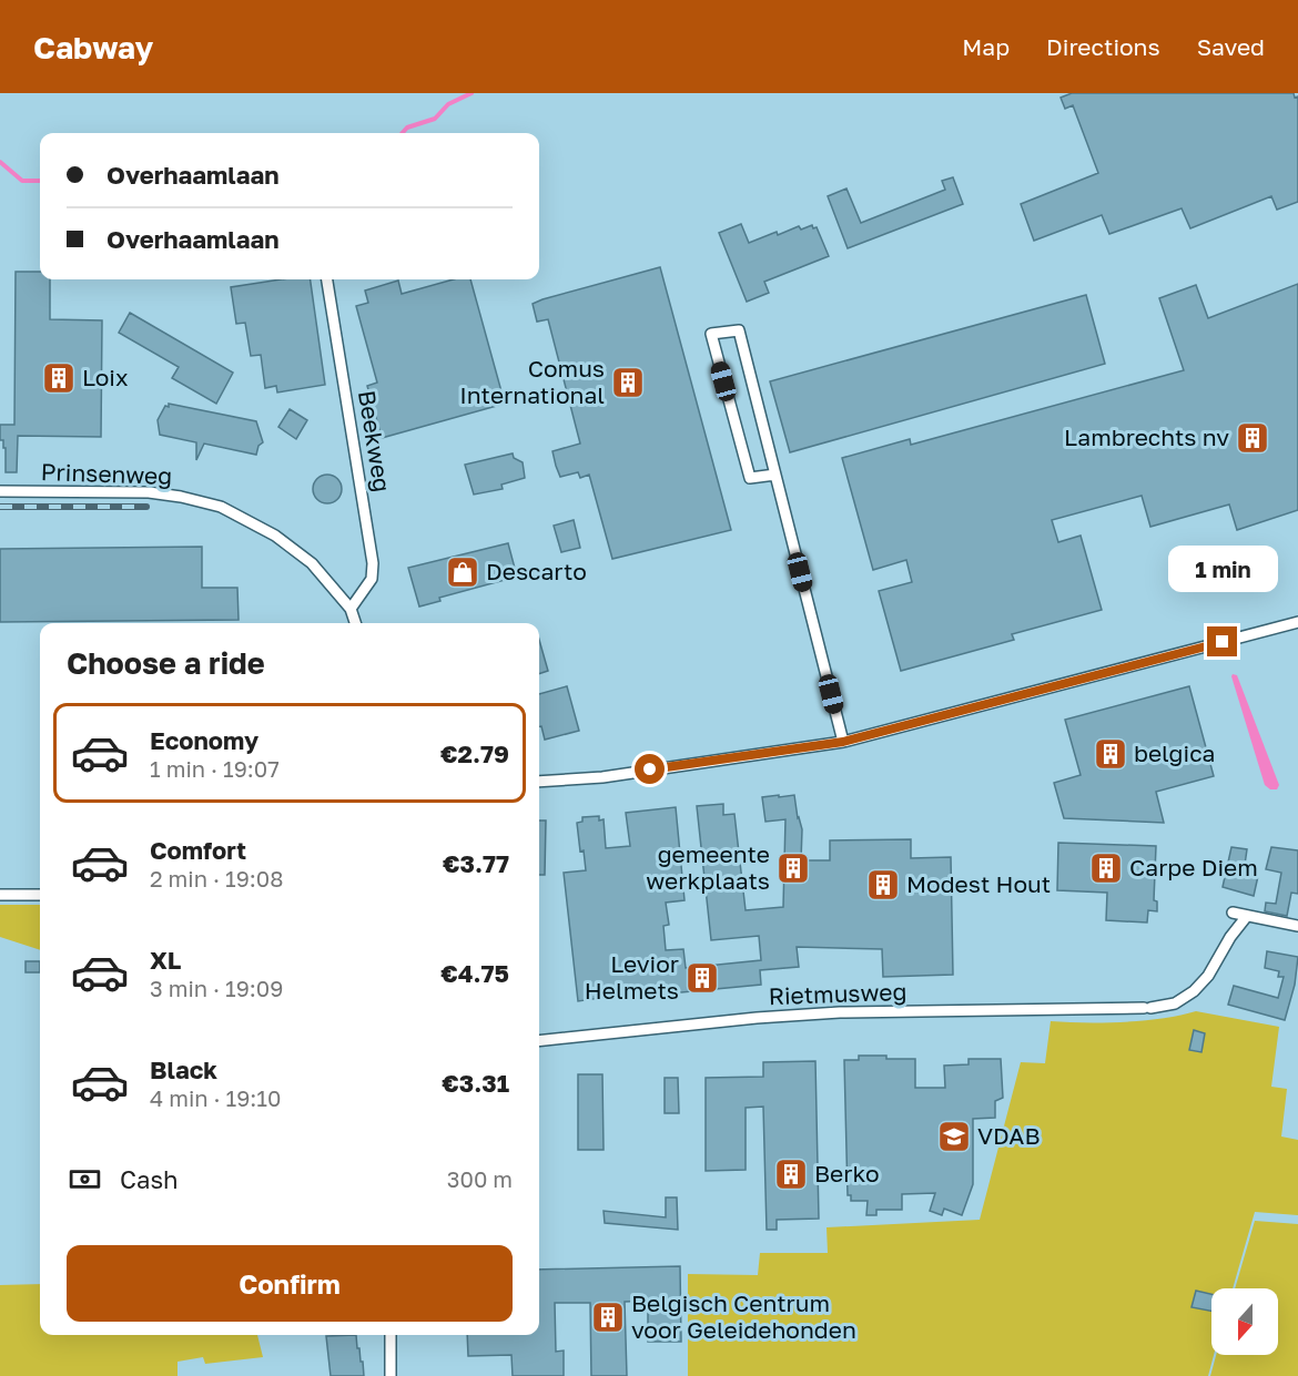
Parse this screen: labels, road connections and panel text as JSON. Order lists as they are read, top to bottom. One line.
{"streets":{"street":["Beekweg","Prinsenweg","Rietmusweg"]},"crossings":[["Beekweg","Prinsenweg"]],"places":{"building":["Loix","Comus International","Lambrechts nv","belgica","gemeente werkplaats","Carpe Diem","Modest Hout","Levior Helmets","Berko","Belgisch Centrum voor Geleidehonden"],"shop":["Descarto"],"school or university":["VDAB"]},"north":"bottom","page":{"header":"Cabway","nav":["Map","Directions","Saved"],"banner":["Overhaamlaan","Overhaamlaan"],"bubble":"1 min","heading":"Choose a ride","list":[{"name":"Economy","note":"1 min · 19:07","value":"€2.79"},{"name":"Comfort","note":"2 min · 19:08","value":"€3.77"},{"name":"XL","note":"3 min · 19:09","value":"€4.75"},{"name":"Black","note":"4 min · 19:10","value":"€3.31"}],"pay":["Cash","300 m"],"buttons":"Confirm"}}
